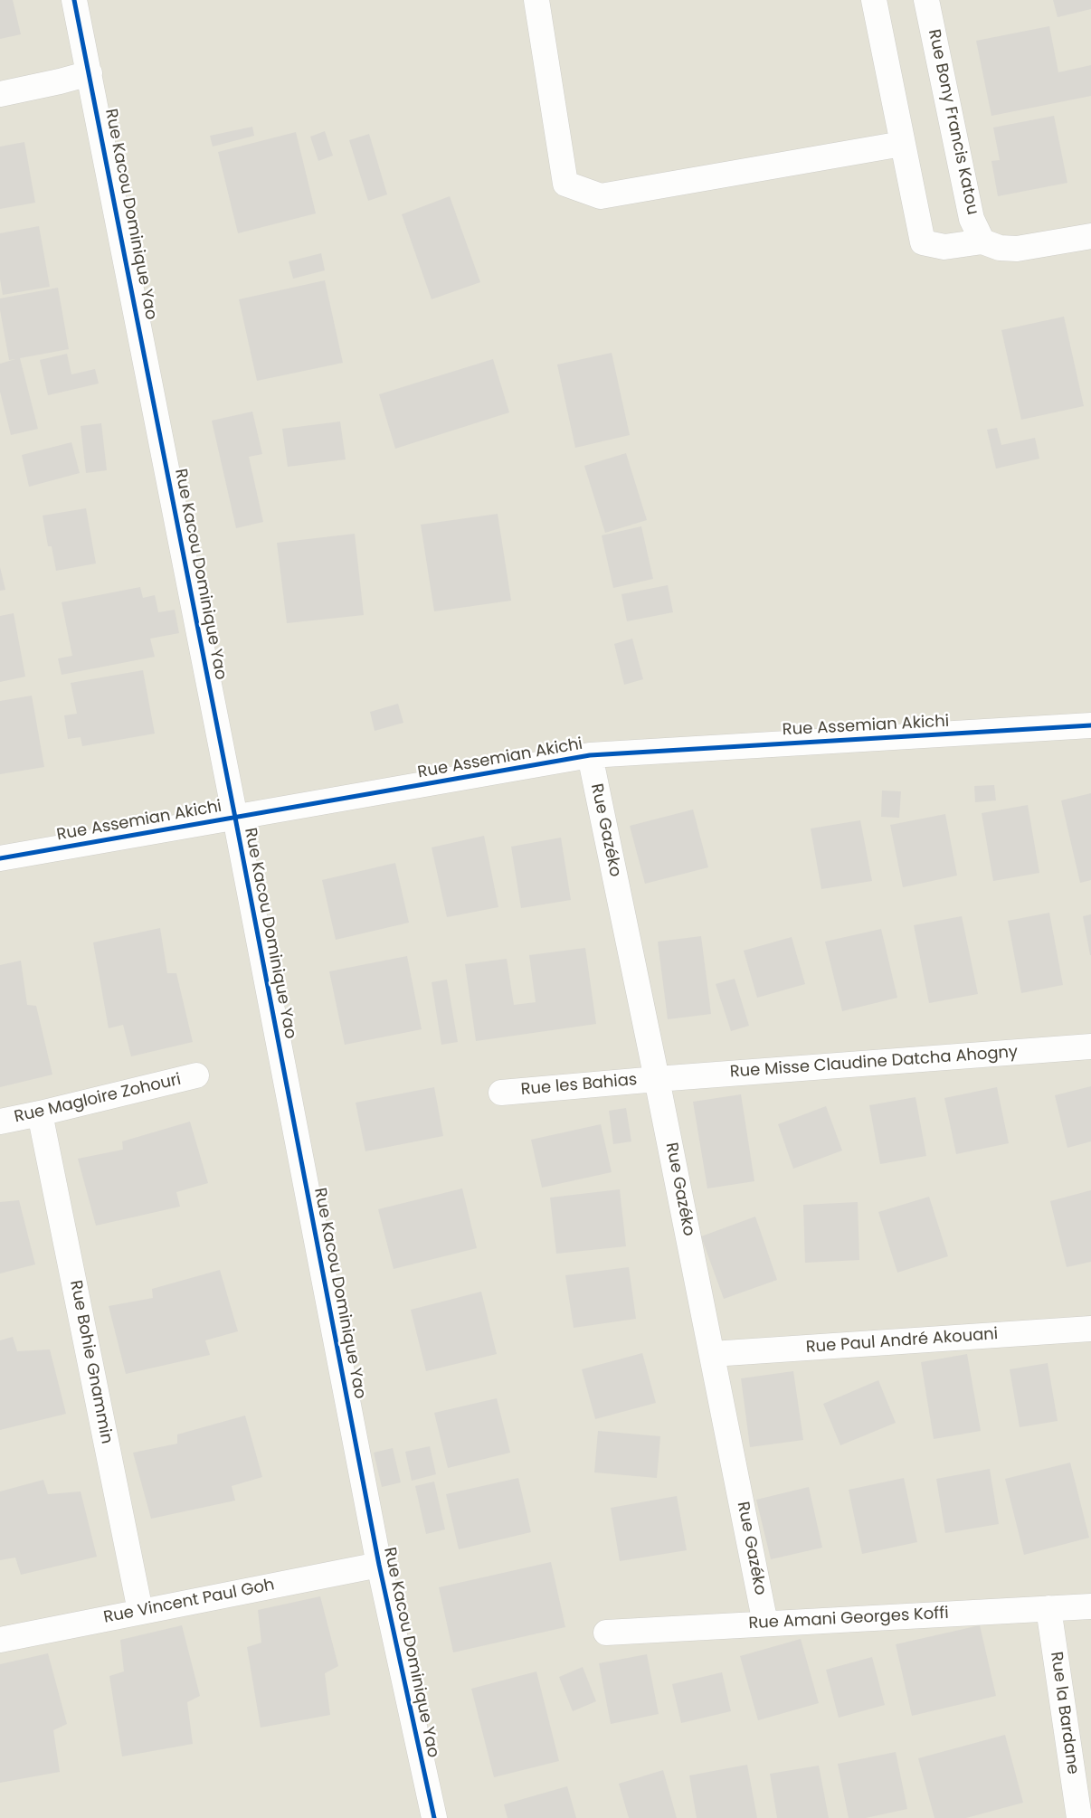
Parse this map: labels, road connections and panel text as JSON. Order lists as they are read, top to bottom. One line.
{"streets":{"street":["Rue Bony Francis Katou","Rue Kacou Dominique Yao","Rue Assemian Akichi","Rue Gazéko","Rue Misse Claudine Datcha Ahogny","Rue les Bahias","Rue Magloire Zohouri","Rue Paul André Akouani","Rue Bohie Gnammin","Rue Vincent Paul Goh","Rue Amani Georges Koffi","Rue la Bardane"]},"crossings":[["Rue Kacou Dominique Yao","Rue Assemian Akichi"],["Rue Kacou Dominique Yao","Rue Vincent Paul Goh"],["Rue Assemian Akichi","Rue Gazéko"],["Rue Gazéko","Rue Misse Claudine Datcha Ahogny"],["Rue Gazéko","Rue les Bahias"],["Rue Gazéko","Rue Paul André Akouani"],["Rue Gazéko","Rue Amani Georges Koffi"],["Rue Misse Claudine Datcha Ahogny","Rue les Bahias"],["Rue Magloire Zohouri","Rue Bohie Gnammin"],["Rue Bohie Gnammin","Rue Vincent Paul Goh"],["Rue Amani Georges Koffi","Rue la Bardane"]]}
